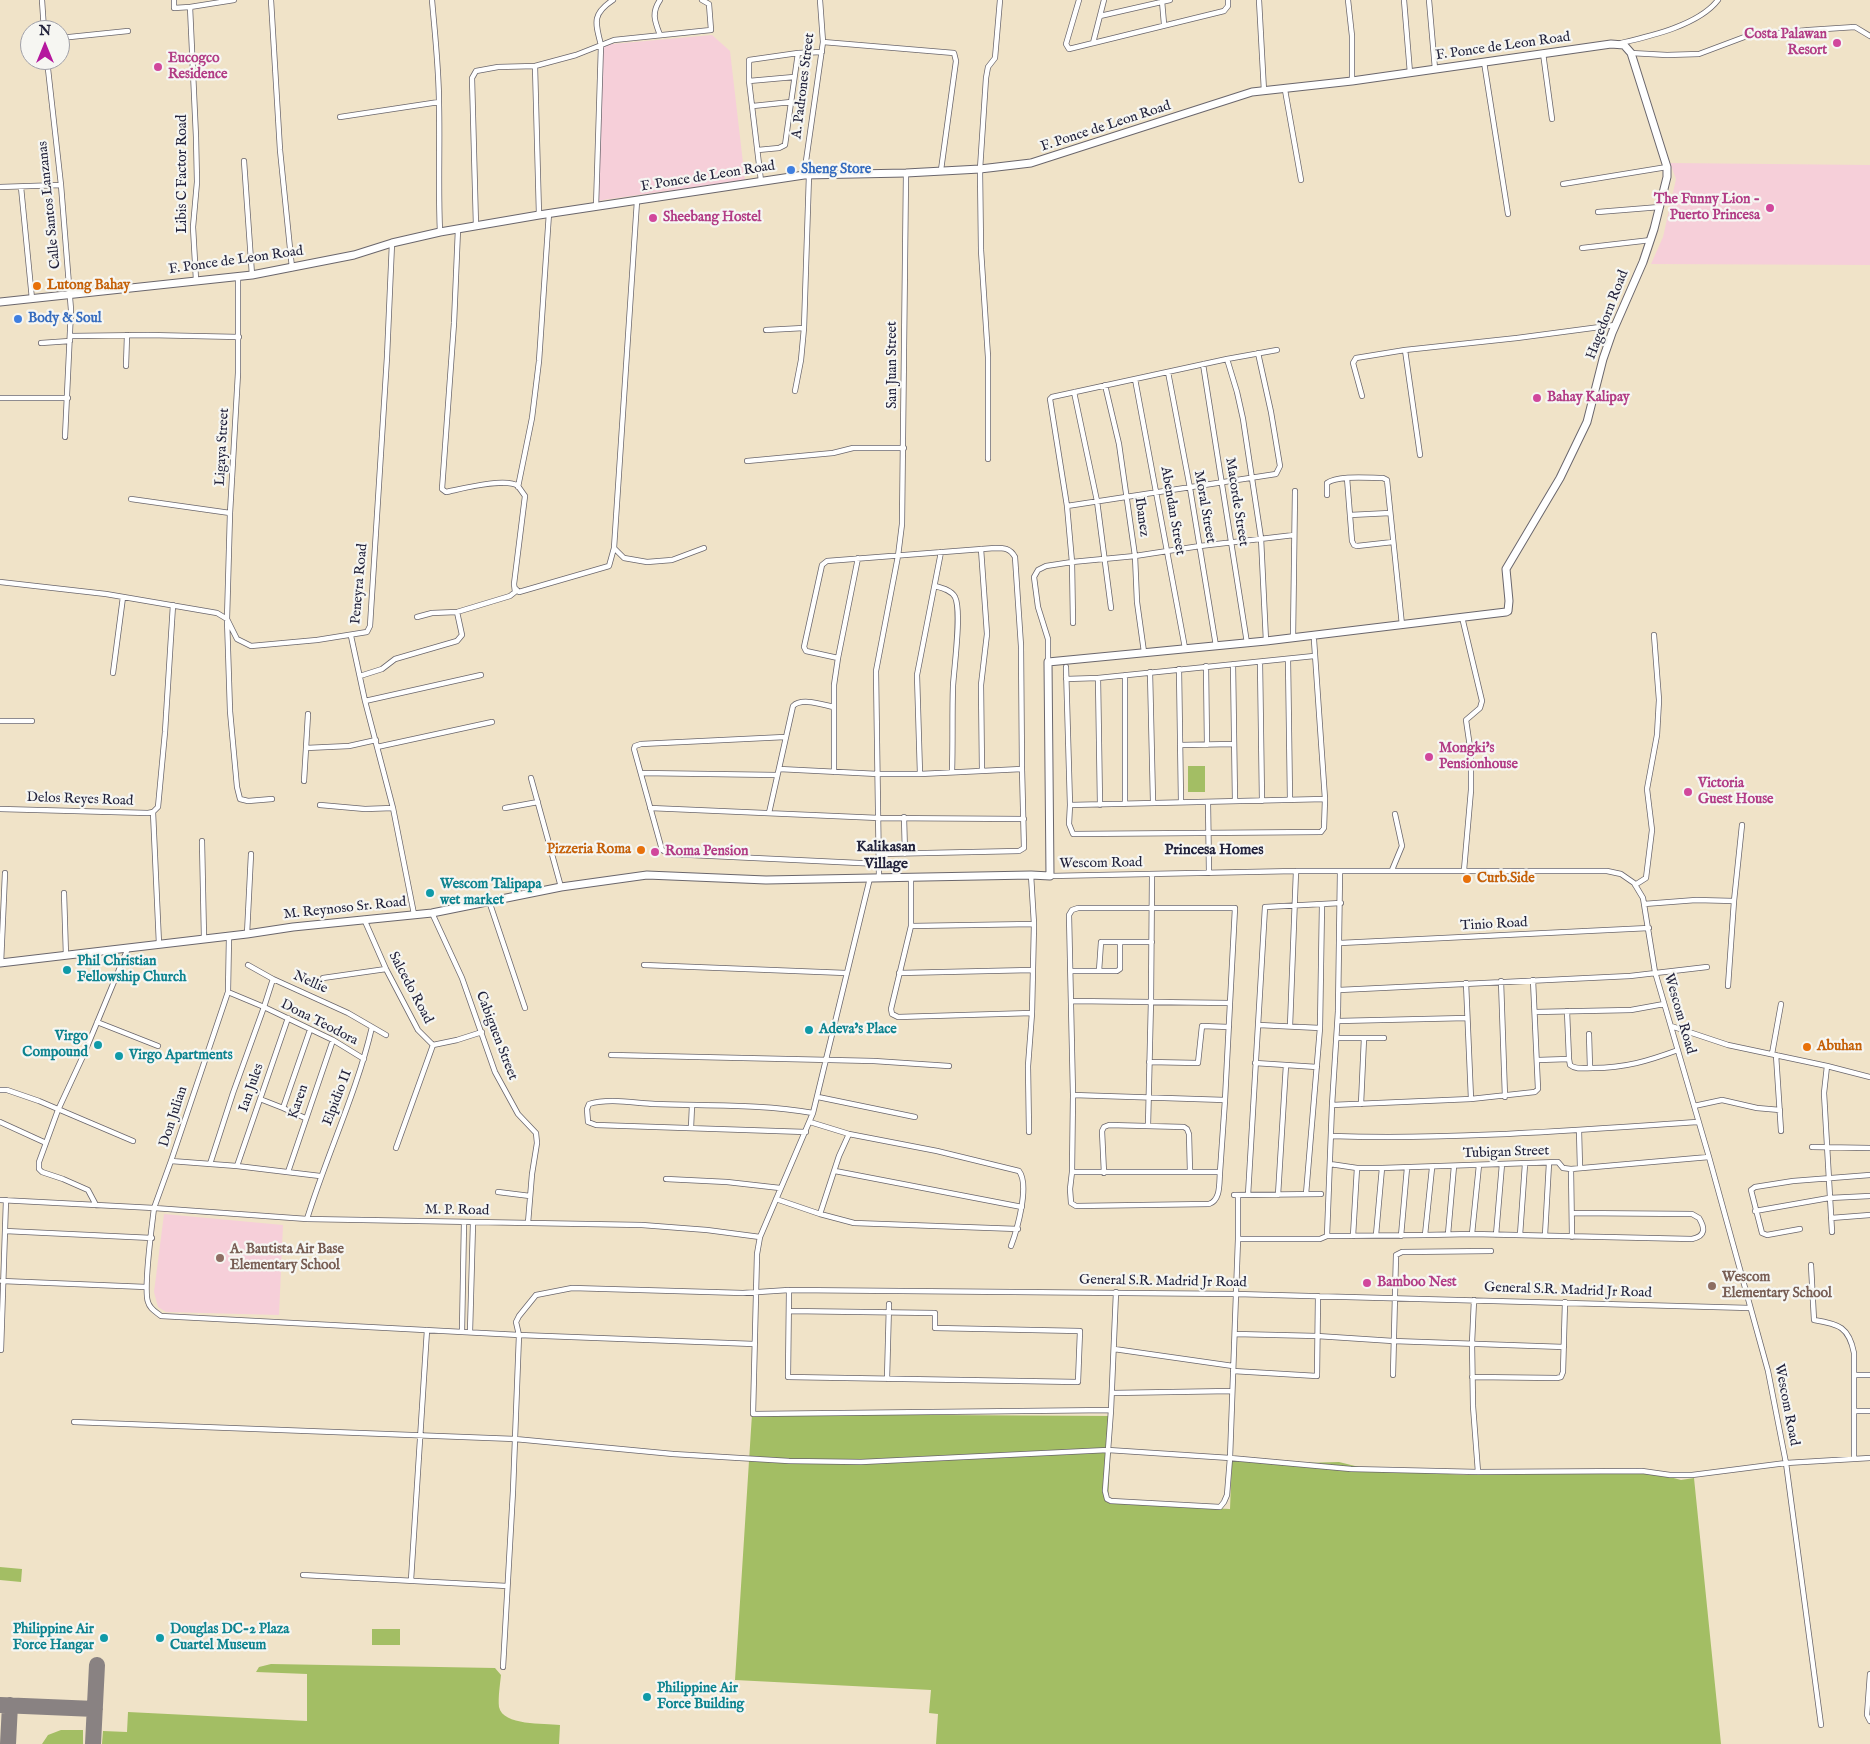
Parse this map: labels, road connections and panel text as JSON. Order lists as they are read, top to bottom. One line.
{"streets":{"street":["F. Ponce de Leon Road","A. Padrones Street","Libis C Factor Road","Calle Santos Lanzanas","Hagedorn Road","San Juan Street","Ligaya Street","Macorde Street","Moral Street","Abendan Street","Ibanez","Peneyra Road","Delos Reyes Road","Wescom Road","M. Reynoso Sr. Road","Tinio Road","Nellie","Salcedo Road","Dona Teodora","Cabiguen Street","Ian Jules","Elpidio II","Karen","Don Julian","Tubigan Street","M. P. Road","General S.R. Madrid Jr Road"]},"crossings":[["F. Ponce de Leon Road","A. Padrones Street"],["F. Ponce de Leon Road","Libis C Factor Road"],["F. Ponce de Leon Road","Calle Santos Lanzanas"],["F. Ponce de Leon Road","Hagedorn Road"],["F. Ponce de Leon Road","San Juan Street"],["F. Ponce de Leon Road","Ligaya Street"],["F. Ponce de Leon Road","Peneyra Road"],["San Juan Street","M. Reynoso Sr. Road"],["Ligaya Street","Peneyra Road"],["Wescom Road","M. Reynoso Sr. Road"],["Wescom Road","Tinio Road"],["Wescom Road","Tubigan Street"],["Wescom Road","General S.R. Madrid Jr Road"],["M. Reynoso Sr. Road","Salcedo Road"],["M. Reynoso Sr. Road","Cabiguen Street"],["M. Reynoso Sr. Road","Don Julian"],["Nellie","Dona Teodora"],["Nellie","Elpidio II"],["Dona Teodora","Ian Jules"],["Dona Teodora","Elpidio II"],["Dona Teodora","Karen"],["Cabiguen Street","M. P. Road"],["Elpidio II","M. P. Road"],["Don Julian","M. P. Road"]],"districts":["Kalikasan Village","Princesa Homes"],"places":["Costa Palawan Resort","Eucogco Residence","Sheng Store","The Funny Lion - Puerto Princesa","Sheebang Hostel","Lutong Bahay","Body & Soul","Bahay Kalipay","Mongki's Pensionhouse","Victoria Guest House","Pizzeria Roma","Roma Pension","Curb.Side","Wescom Talipapa wet market","Phil Christian Fellowship Church","Adeva's Place","Virgo Compound","Abuhan","Virgo Apartments","A. Bautista Air Base Elementary School","Bamboo Nest","Wescom Elementary School","Philippine Air Force Hangar","Douglas DC-2 Plaza Cuartel Museum","Philippine Air Force Building"],"north":"top"}
